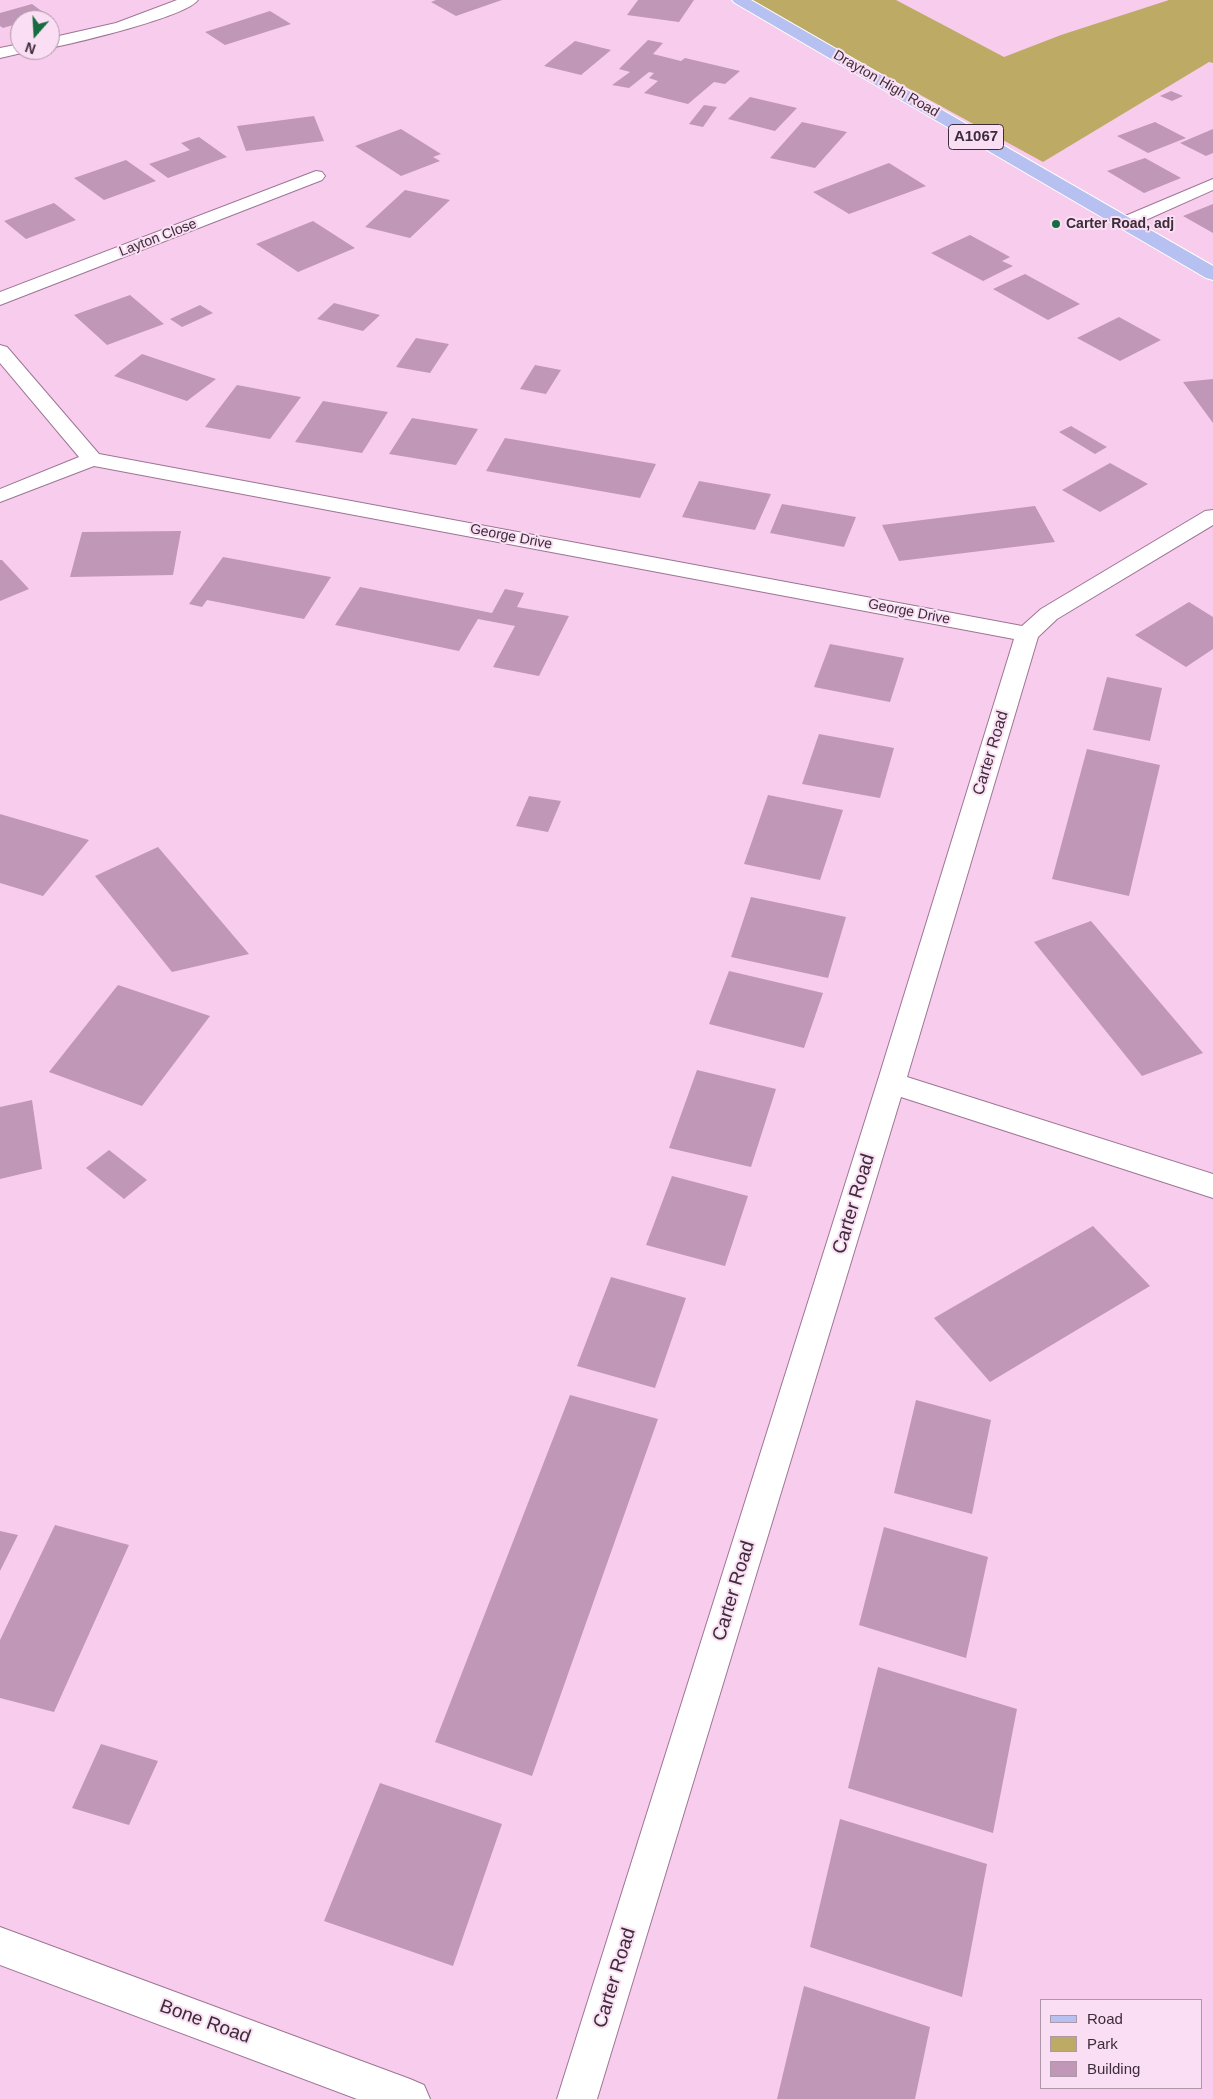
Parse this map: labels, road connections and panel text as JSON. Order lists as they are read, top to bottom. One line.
{"streets":{"main road":["Drayton High Road","A1067"],"street":["Layton Close","George Drive","Carter Road","Bone Road"]},"crossings":[["George Drive","Carter Road"]],"places":["Carter Road, adj"],"legend":["Road","Park","Building"],"north":"bottom"}
